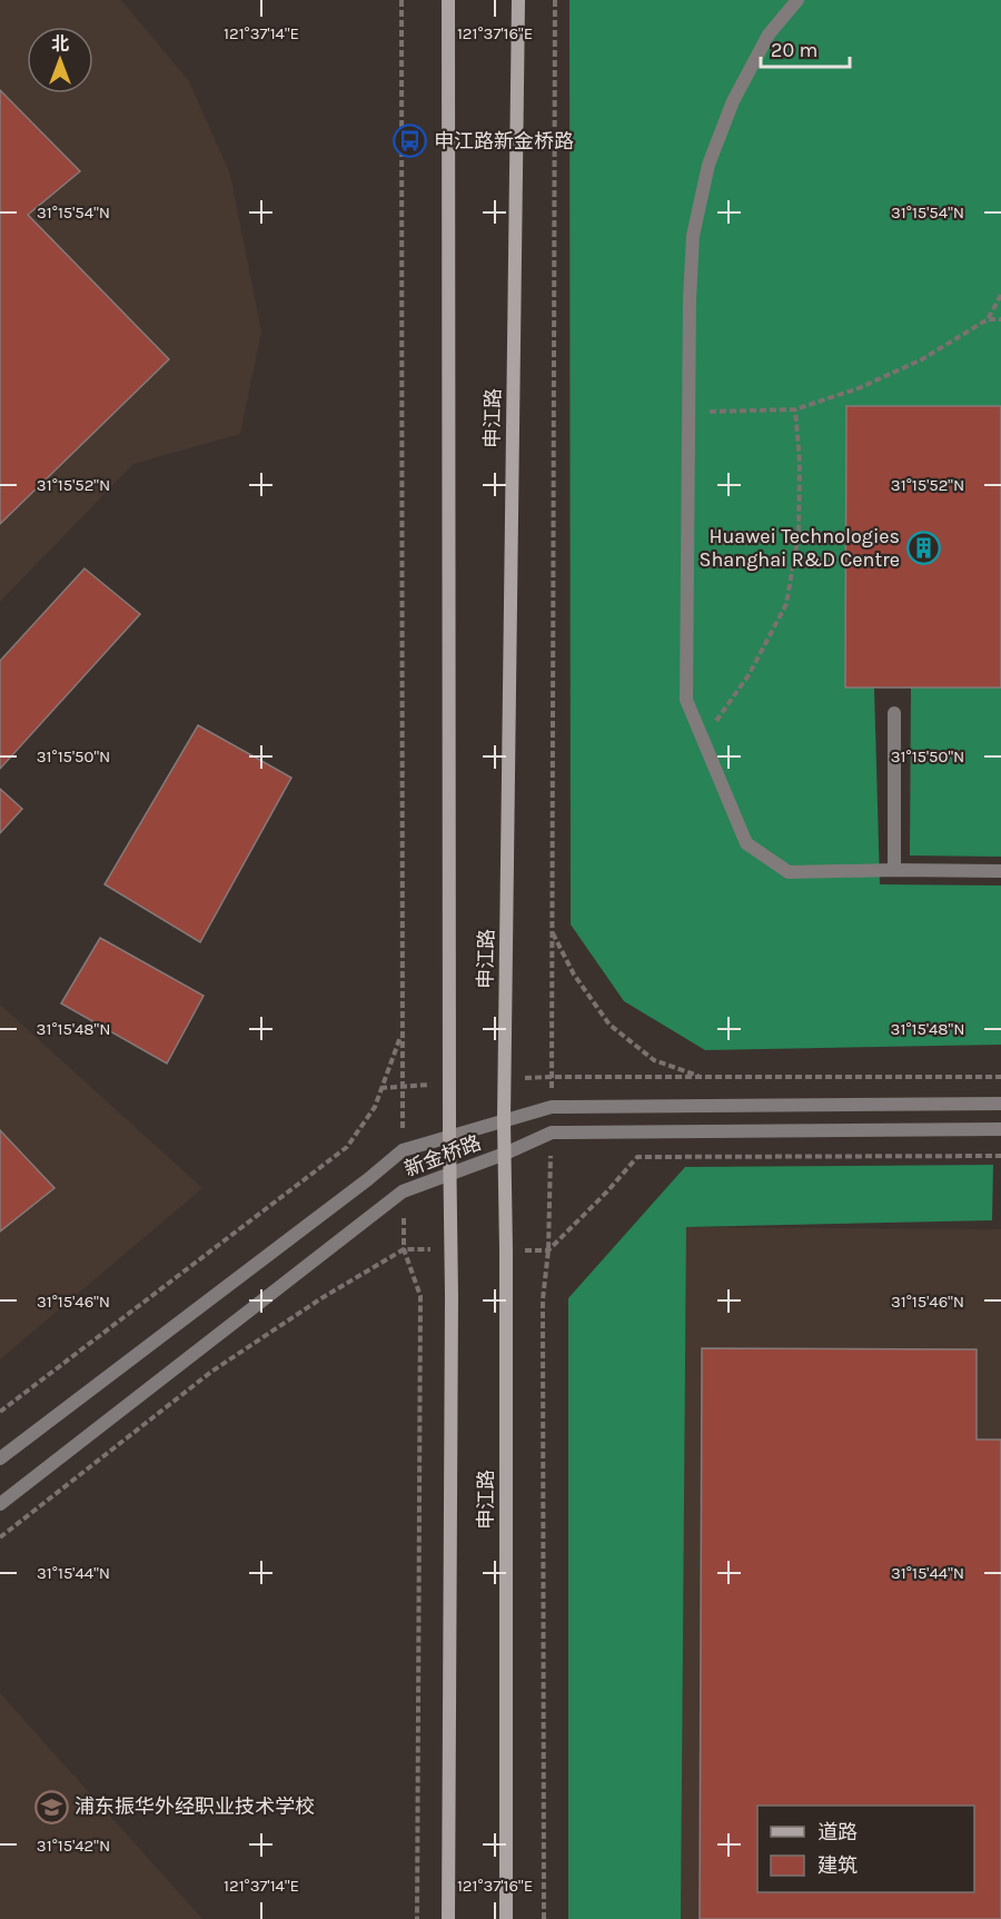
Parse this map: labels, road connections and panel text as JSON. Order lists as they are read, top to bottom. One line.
{"streets":{"main road":["申江路"],"street":["新金桥路"]},"crossings":[["申江路","新金桥路"]],"places":{"bus stop":["申江路新金桥路"],"building":["Huawei Technologies Shanghai R&D Centre"],"school or university":["浦东振华外经职业技术学校"]},"legend":["道路","建筑"],"scale_bar":"20 m","north":"top","coordinates":["121°37'14\"E","121°37'16\"E","31°15'54\"N","31°15'52\"N","31°15'50\"N","31°15'48\"N","31°15'46\"N","31°15'44\"N","31°15'42\"N"]}
